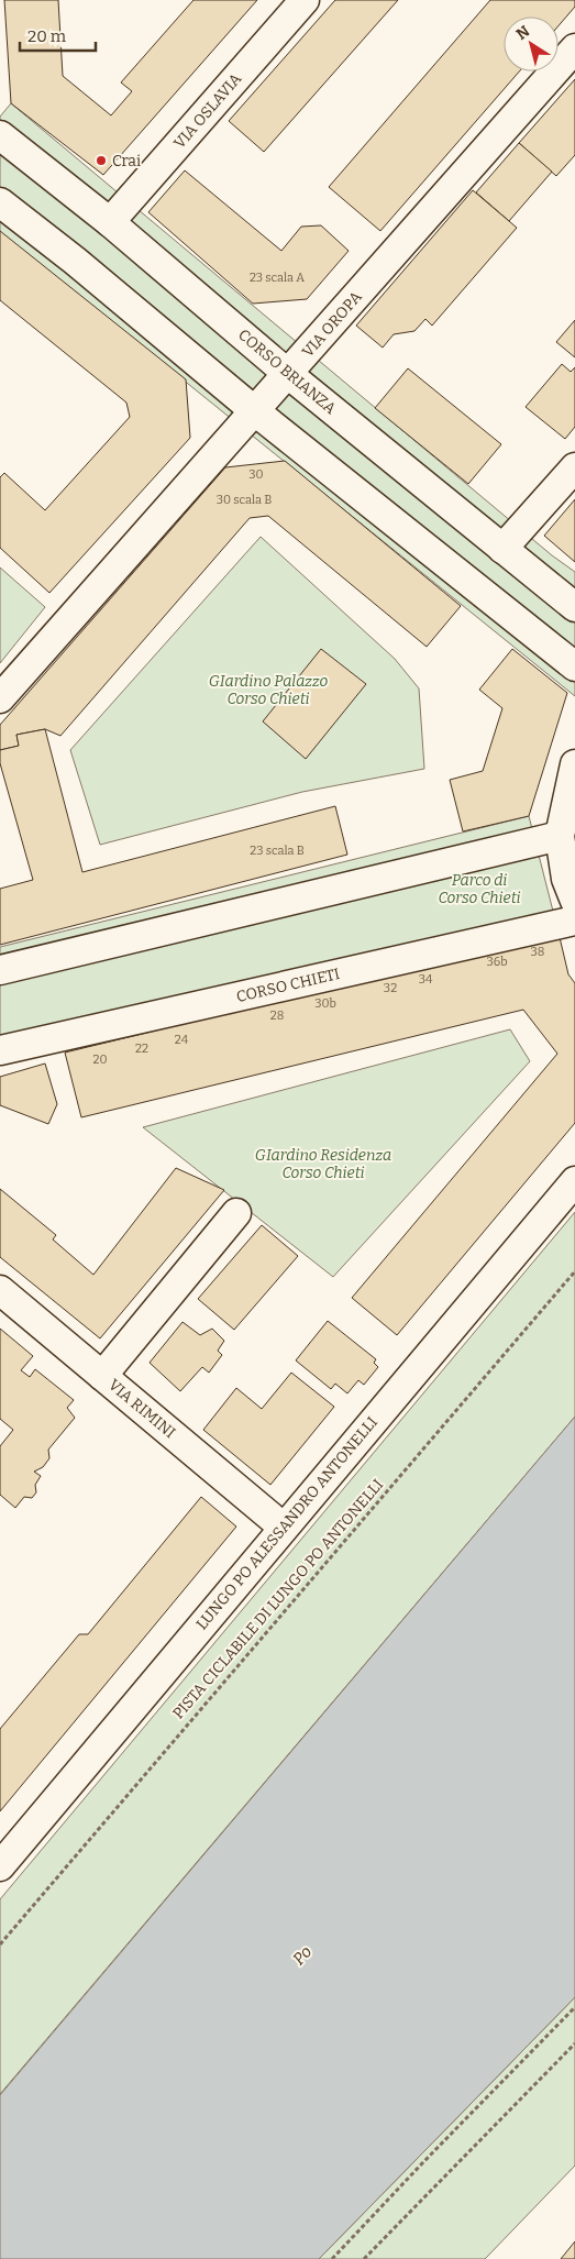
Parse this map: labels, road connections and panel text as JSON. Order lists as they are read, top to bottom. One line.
{"streets":{"street":["VIA OSLAVIA","VIA OROPA","CORSO BRIANZA","CORSO CHIETI","VIA RIMINI","LUNGO PO ALESSANDRO ANTONELLI"],"path":["PISTA CICLABILE DI LUNGO PO ANTONELLI"]},"crossings":[["VIA OSLAVIA","CORSO BRIANZA"],["VIA OROPA","CORSO BRIANZA"],["VIA RIMINI","LUNGO PO ALESSANDRO ANTONELLI"]],"water":["Po"],"parks":["GIardino Palazzo Corso Chieti","Parco di Corso Chieti","GIardino Residenza Corso Chieti"],"places":["Crai"],"house_numbers":["23 scala A","30","30 scala B","23 scala B","38","36b","34","32","30b","28","24","22","20"],"scale_bar":"20 m","north":"top left"}
